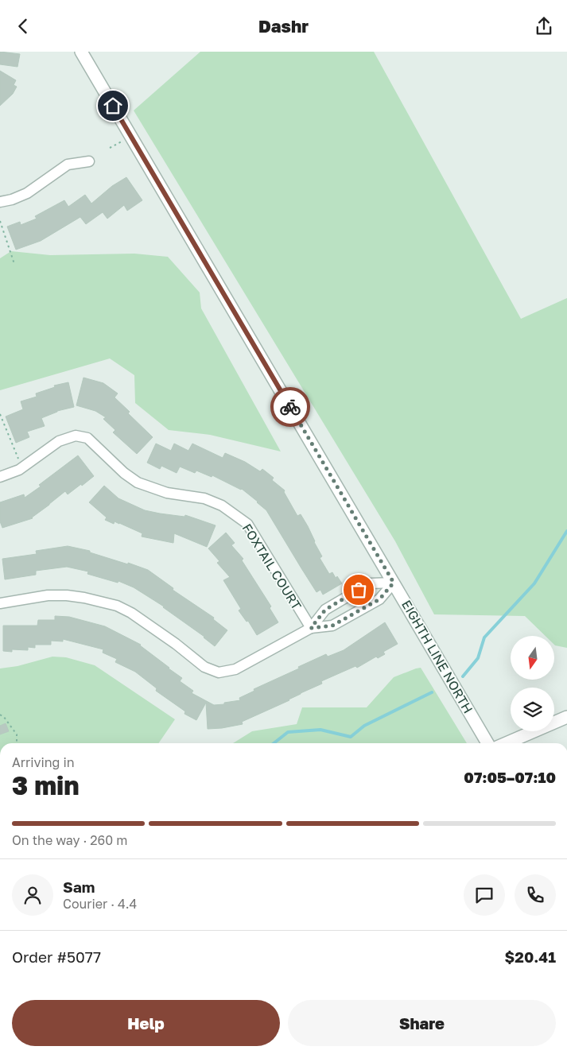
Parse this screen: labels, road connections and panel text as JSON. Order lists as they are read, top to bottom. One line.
{"streets":{"street":["FOXTAIL COURT","EIGHTH LINE NORTH"]},"north":"bottom","page":{"header":"Dashr","heading":["3 min","Arriving in","07:05–07:10"],"panel":["Sam","Courier · 4.4","Order #5077","$20.41"],"bar":"On the way · 260 m","buttons":["Help","Share"]}}
